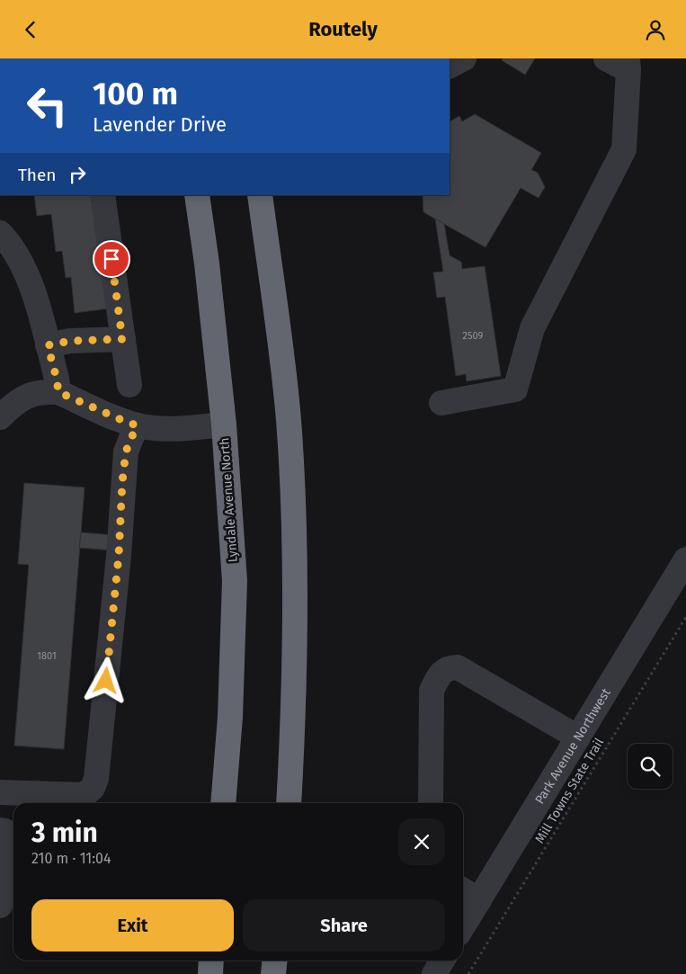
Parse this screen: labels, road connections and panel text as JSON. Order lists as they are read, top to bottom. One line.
{"streets":{"highway":["Lyndale Avenue North"],"street":["Park Avenue Northwest"],"path":["Mill Towns State Trail"]},"house_numbers":["2509","1801"],"page":{"header":"Routely","turn":["100 m","Lavender Drive"],"then":"Then","heading":["3 min","210 m · 11:04"],"buttons":["Exit","Share"]}}
